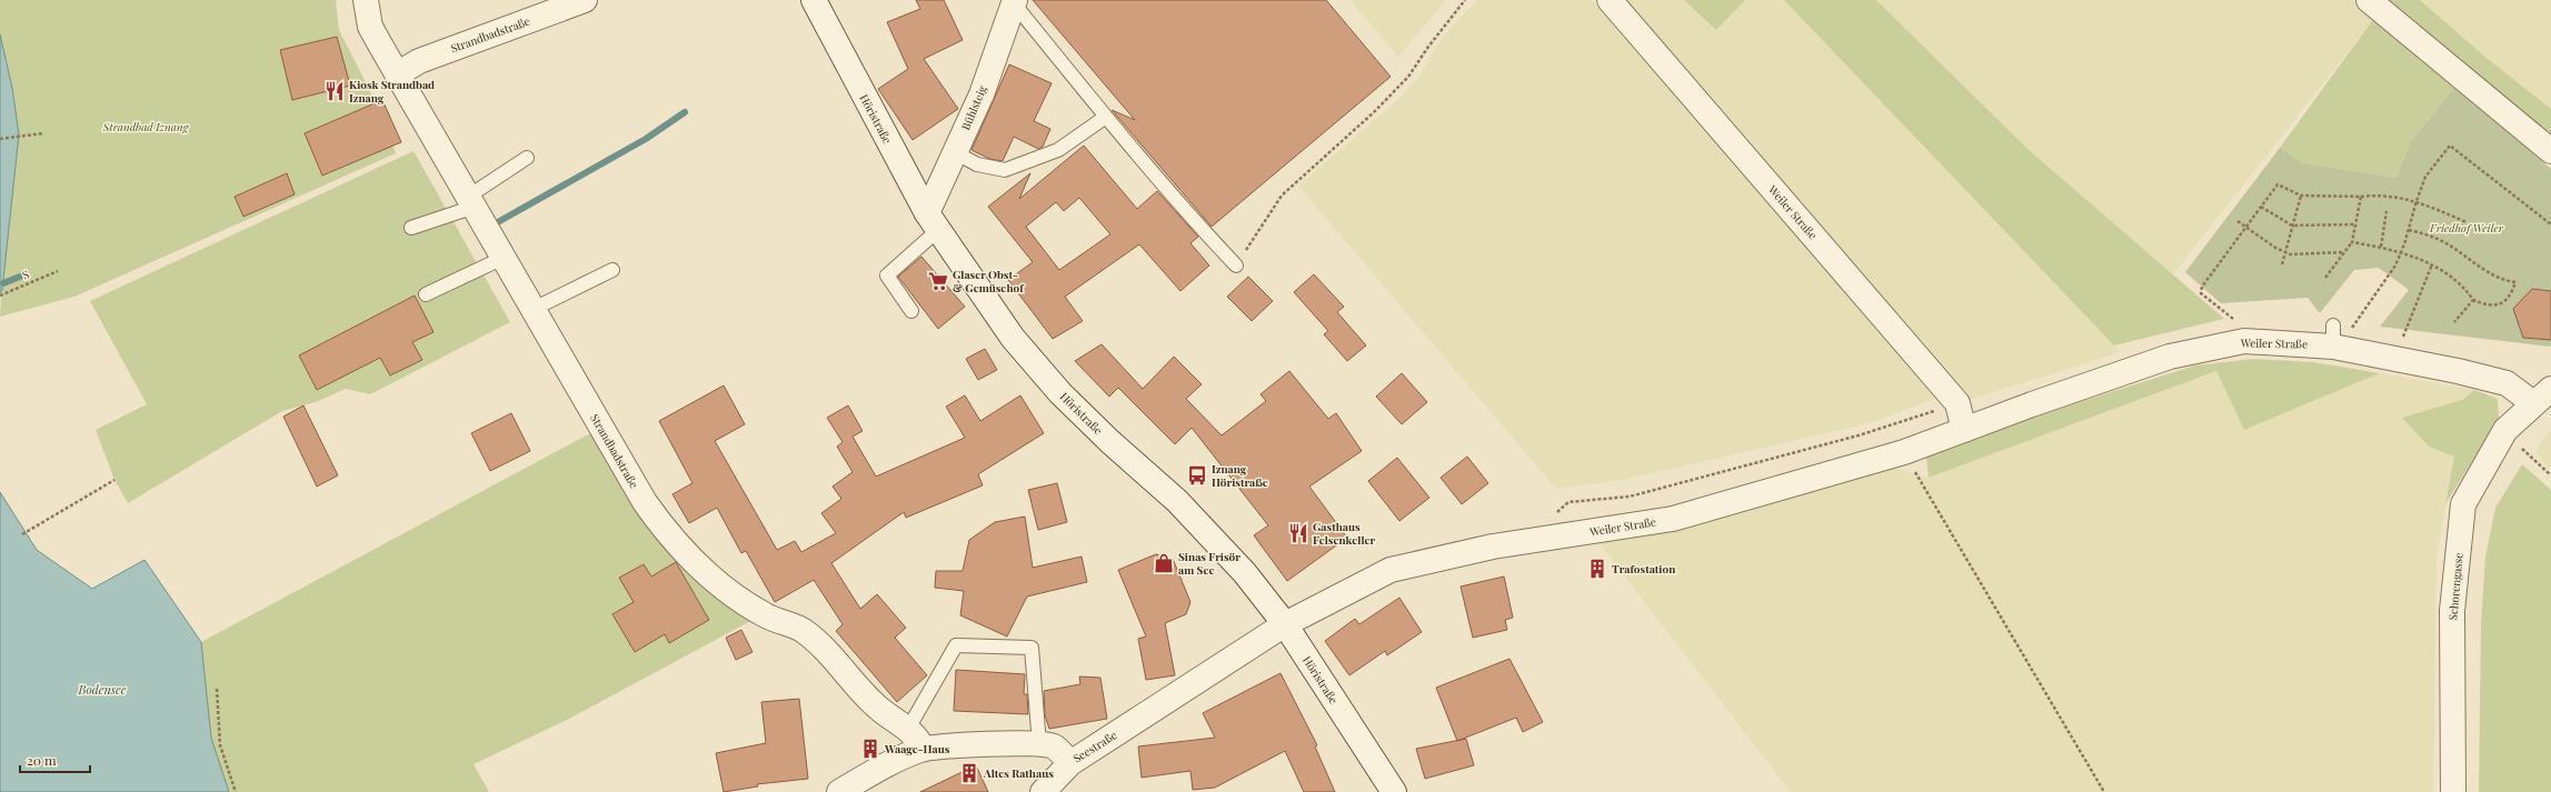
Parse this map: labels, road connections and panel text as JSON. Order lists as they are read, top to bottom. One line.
{"streets":{"street":["Strandbadstraße","Bühlsteig","Höristraße","Weiler Straße","Schorengasse","Seestraße"],"path":["S"]},"crossings":[["Strandbadstraße","Seestraße"],["Bühlsteig","Höristraße"],["Höristraße","Weiler Straße"],["Höristraße","Seestraße"],["Weiler Straße","Schorengasse"],["Weiler Straße","Seestraße"]],"water":["Bodensee"],"parks":["Strandbad Iznang","Friedhof Weiler"],"places":{"restaurant":["Kiosk Strandbad Iznang","Gasthaus Felsenkeller"],"supermarket":["Glaser Obst- & Gemüsehof"],"bus stop":["Iznang Höristraße"],"shop":["Sinas Frisör am See"],"building":["Trafostation","Waage-Haus","Altes Rathaus"]},"scale_bar":"20 m"}
